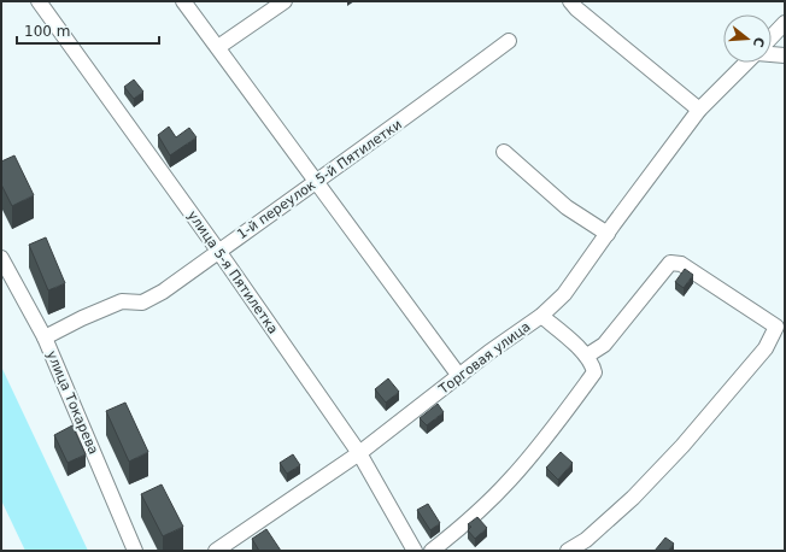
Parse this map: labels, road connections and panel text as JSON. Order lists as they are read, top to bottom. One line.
{"streets":{"street":["1-й переулок 5-й Пятилетки","улица 5-я Пятилетка","Торговая улица","улица Токарева"]},"crossings":[["1-й переулок 5-й Пятилетки","улица 5-я Пятилетка"],["1-й переулок 5-й Пятилетки","улица Токарева"],["улица 5-я Пятилетка","Торговая улица"]],"scale_bar":"100 m","north":"right"}
